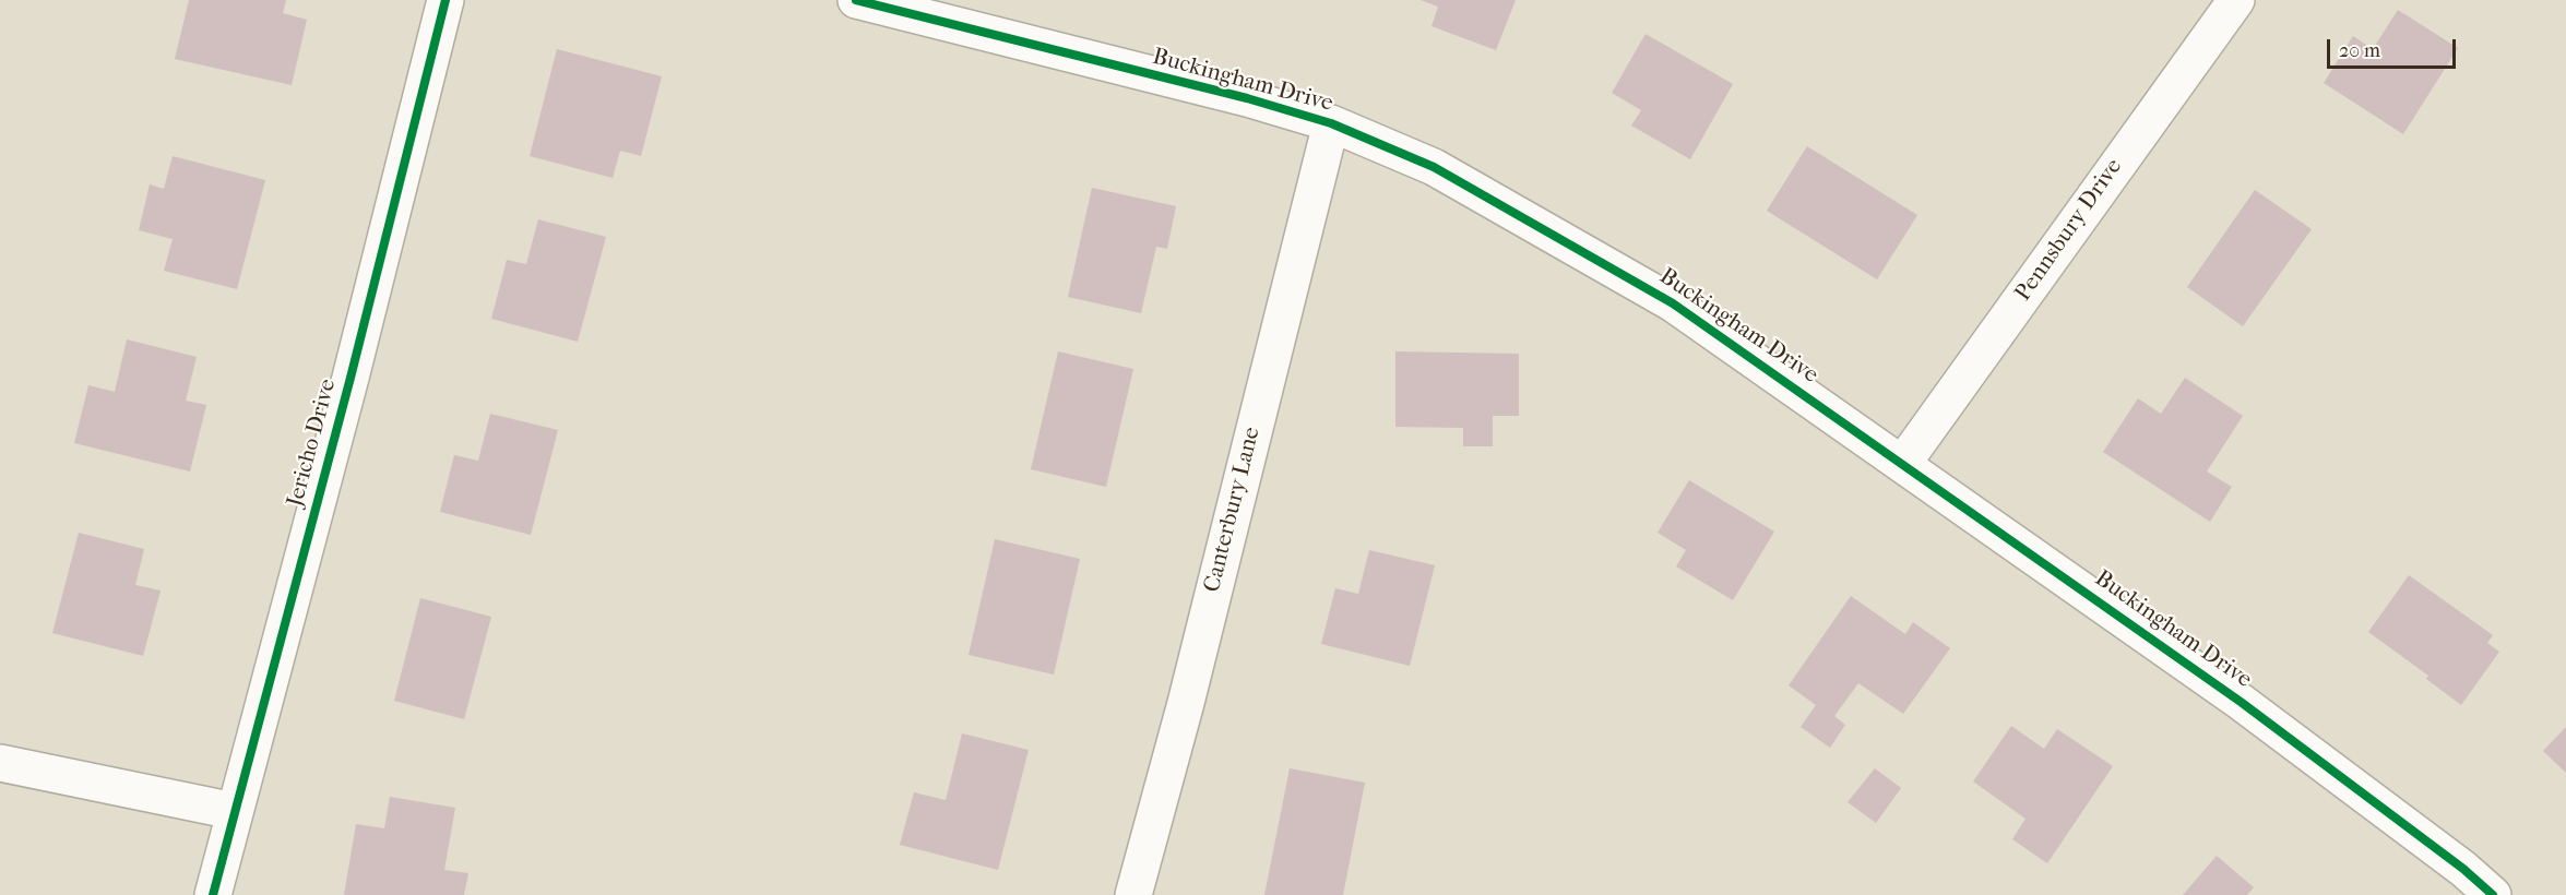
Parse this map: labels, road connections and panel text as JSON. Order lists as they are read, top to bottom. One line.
{"streets":{"street":["Buckingham Drive","Pennsbury Drive","Jericho Drive","Canterbury Lane"]},"crossings":[["Buckingham Drive","Pennsbury Drive"],["Buckingham Drive","Canterbury Lane"]],"scale_bar":"20 m"}
